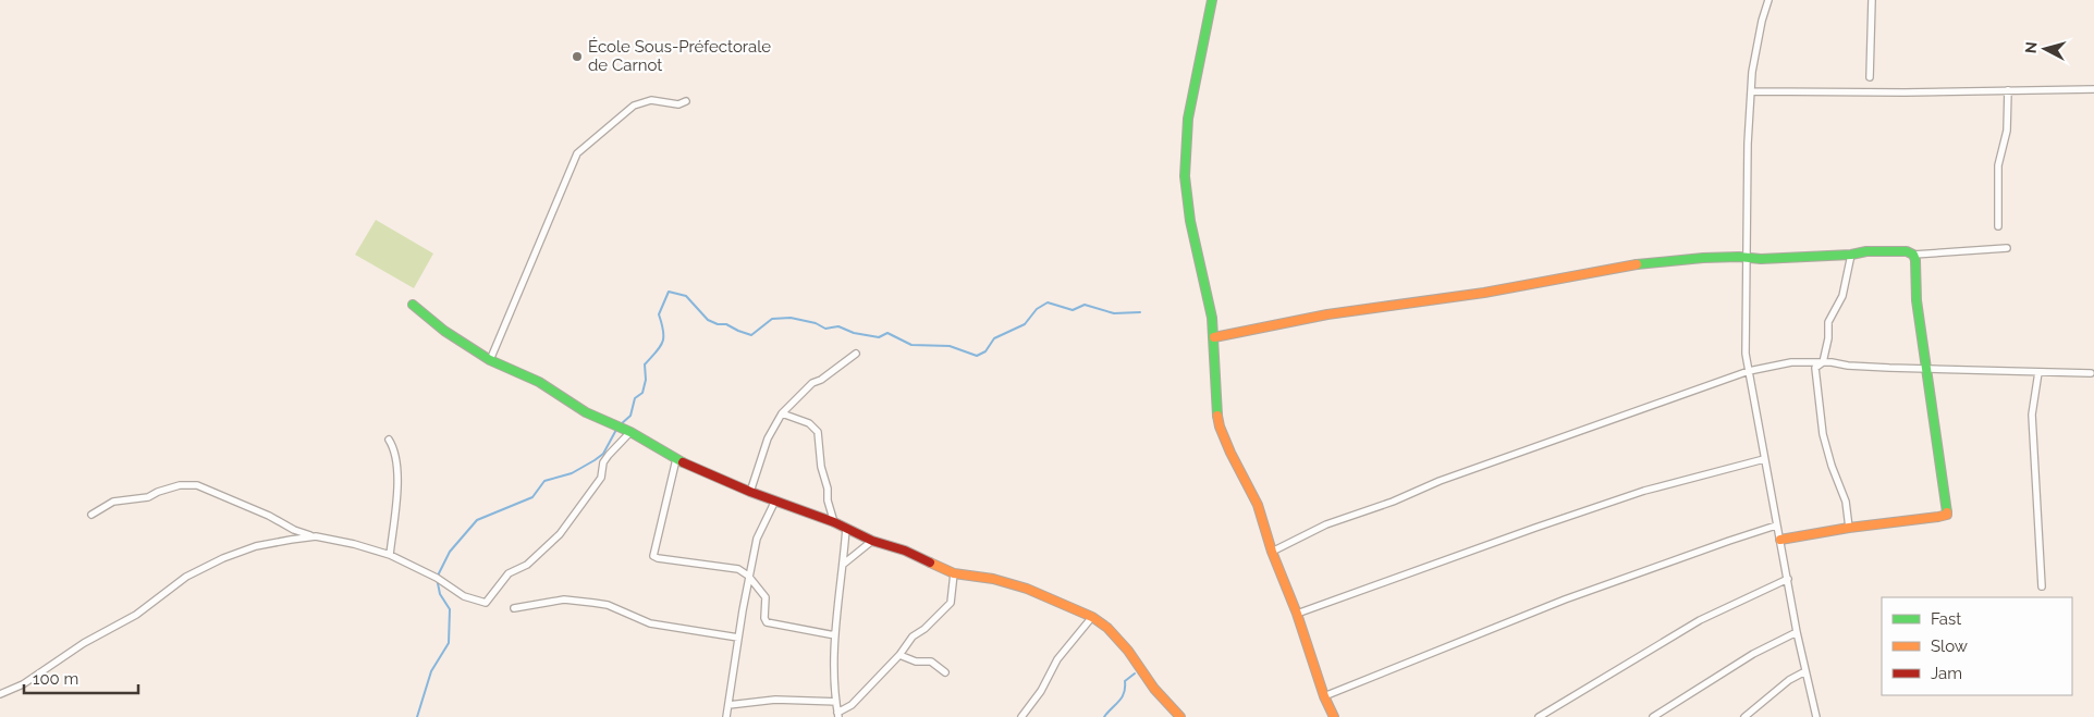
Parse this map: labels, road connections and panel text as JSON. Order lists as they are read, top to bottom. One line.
{"places":["École Sous-Préfectorale de Carnot"],"legend":["Fast","Slow","Jam"],"scale_bar":"100 m","north":"left"}
